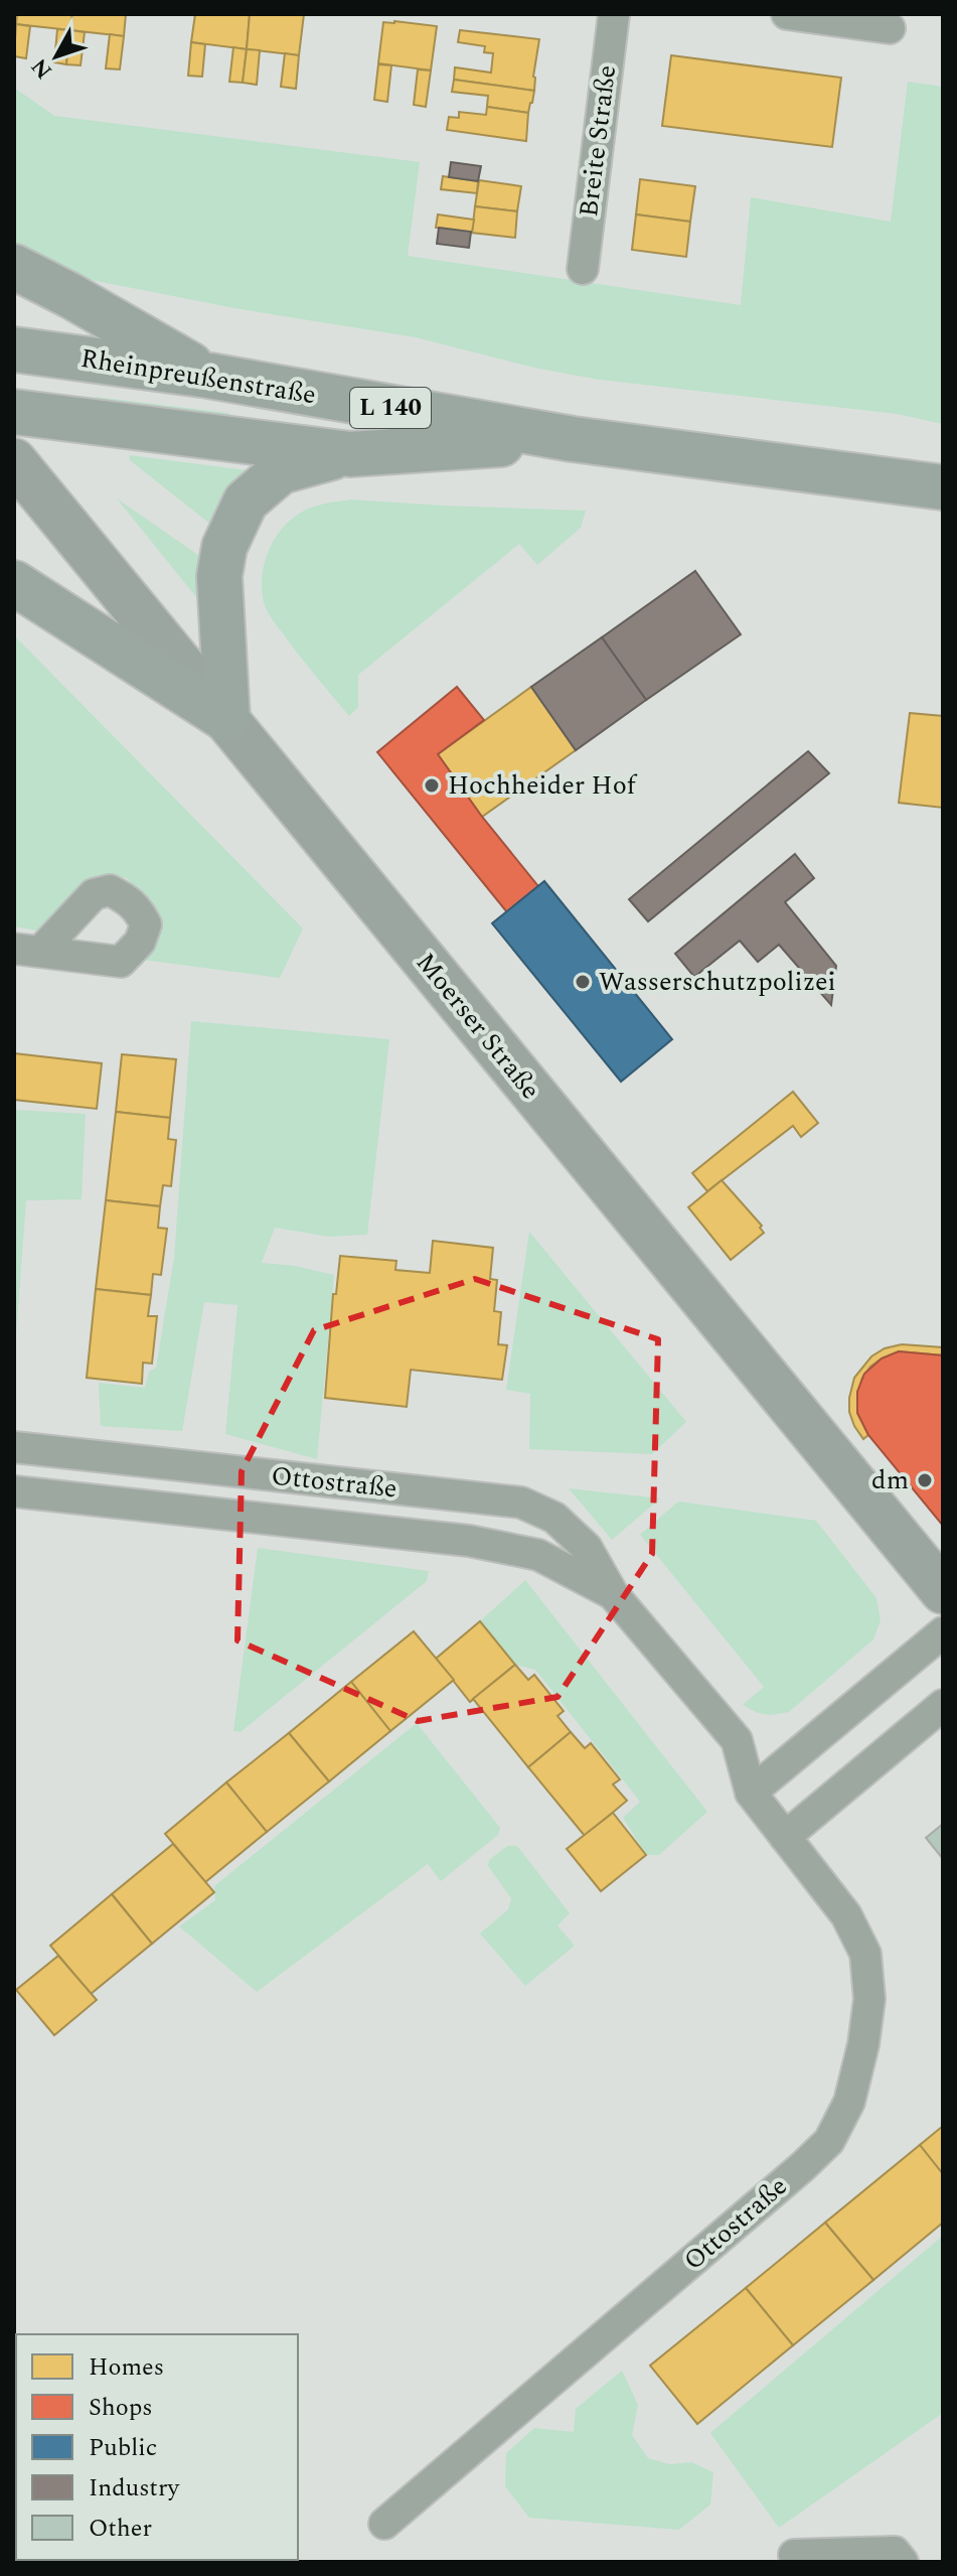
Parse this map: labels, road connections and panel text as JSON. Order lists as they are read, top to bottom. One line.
{"streets":{"main road":["Rheinpreußenstraße","L 140","Moerser Straße"],"street":["Breite Straße","Ottostraße"]},"places":["Hochheider Hof","Wasserschutzpolizei","dm"],"legend":["Homes","Shops","Public","Industry","Other"],"north":"bottom left"}
